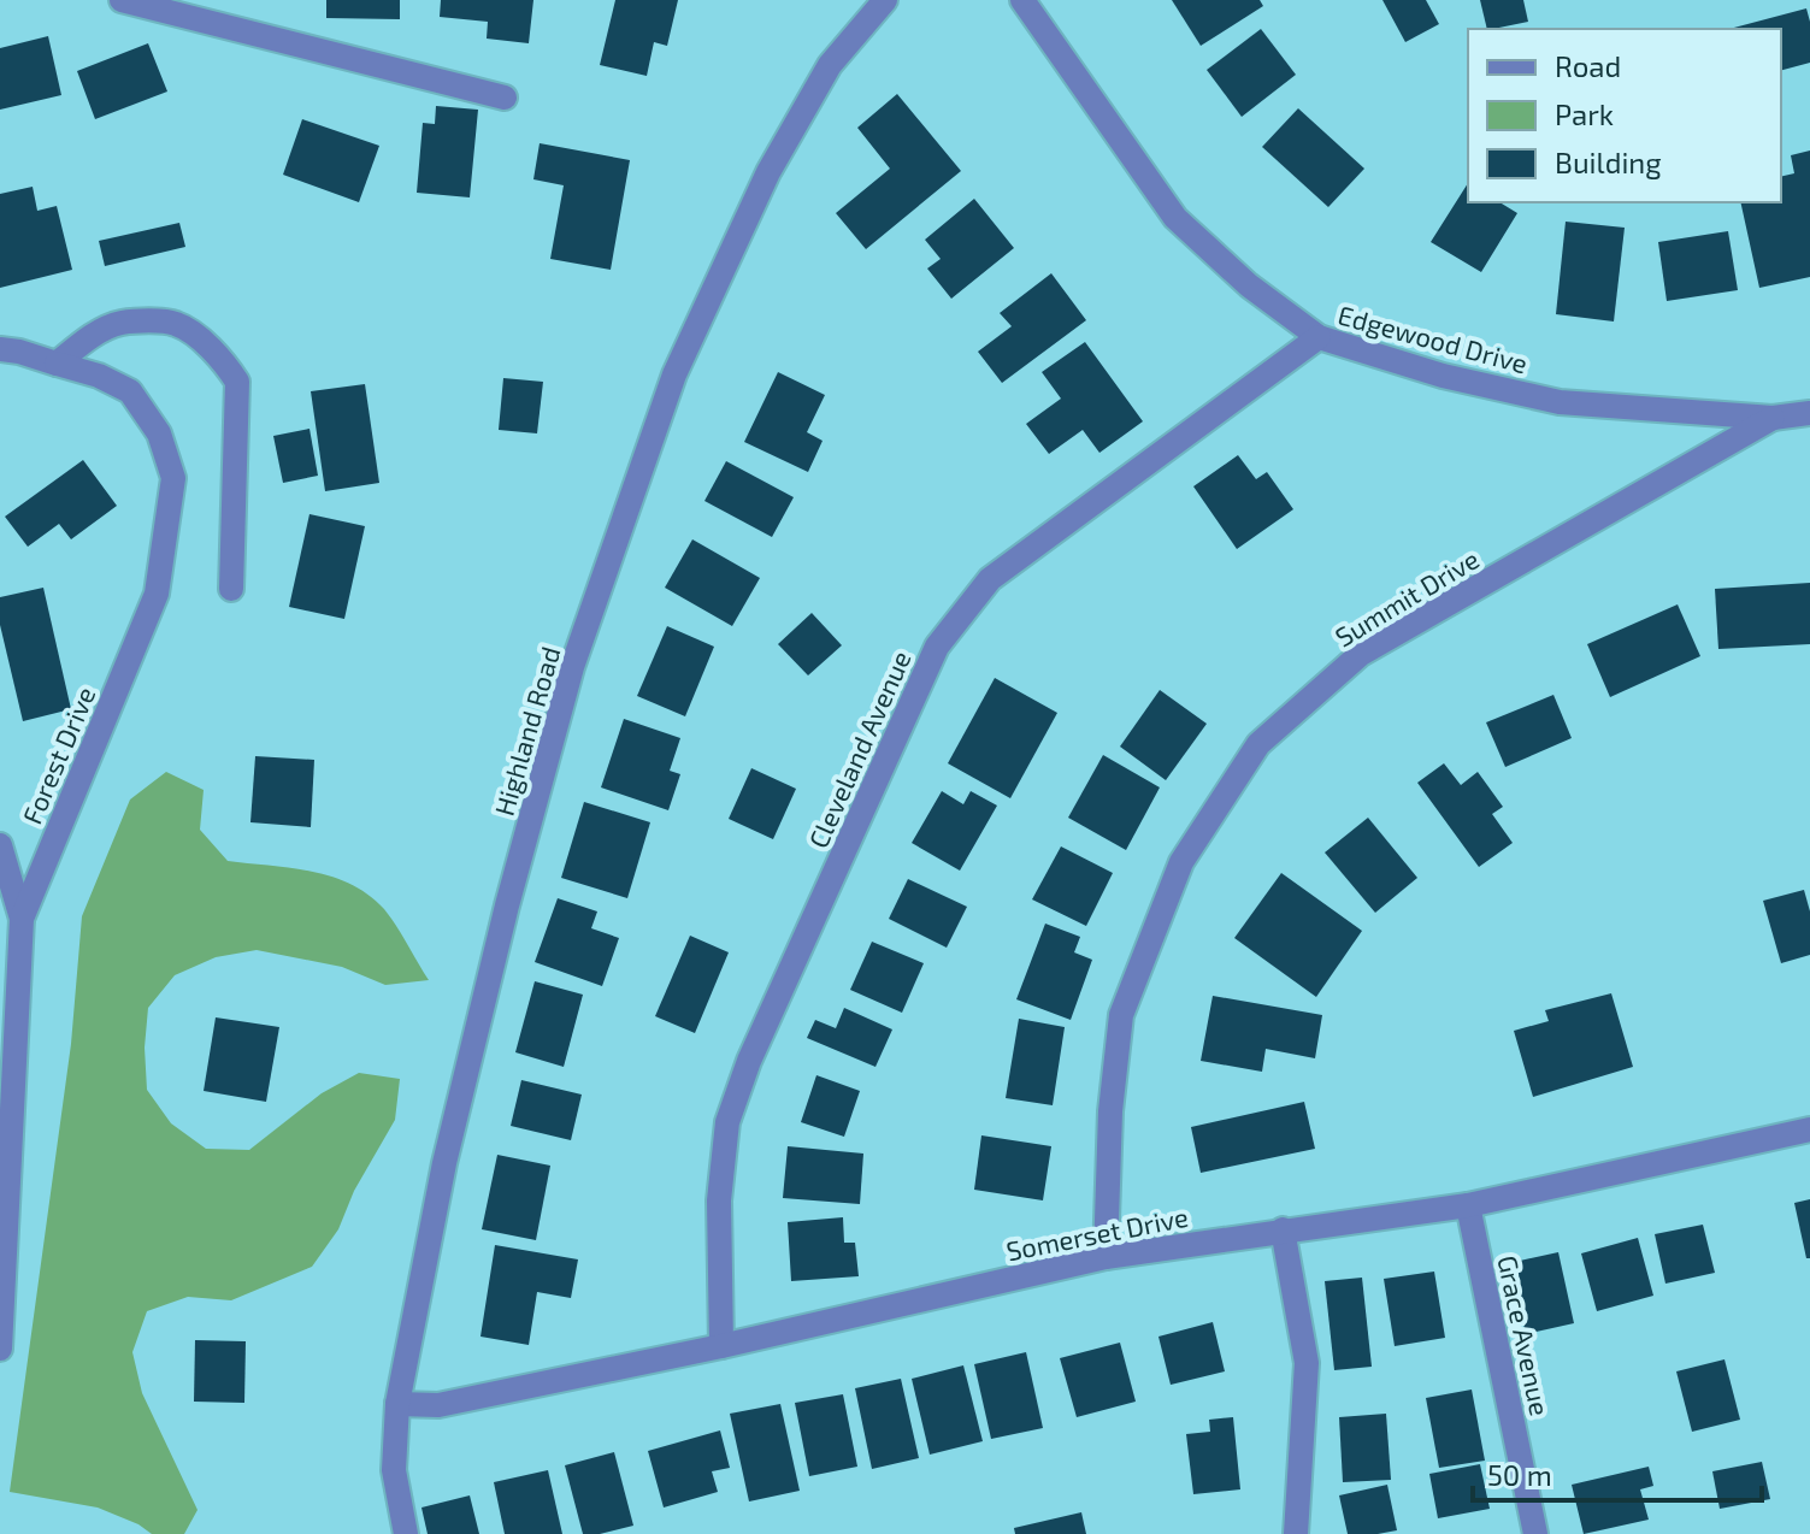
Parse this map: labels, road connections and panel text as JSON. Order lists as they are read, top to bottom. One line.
{"streets":{"street":["Edgewood Drive","Summit Drive","Highland Road","Cleveland Avenue","Forest Drive","Somerset Drive","Grace Avenue"]},"crossings":[["Edgewood Drive","Summit Drive"],["Edgewood Drive","Cleveland Avenue"],["Summit Drive","Somerset Drive"],["Highland Road","Somerset Drive"],["Cleveland Avenue","Somerset Drive"],["Somerset Drive","Grace Avenue"]],"legend":["Road","Park","Building"],"scale_bar":"50 m"}
